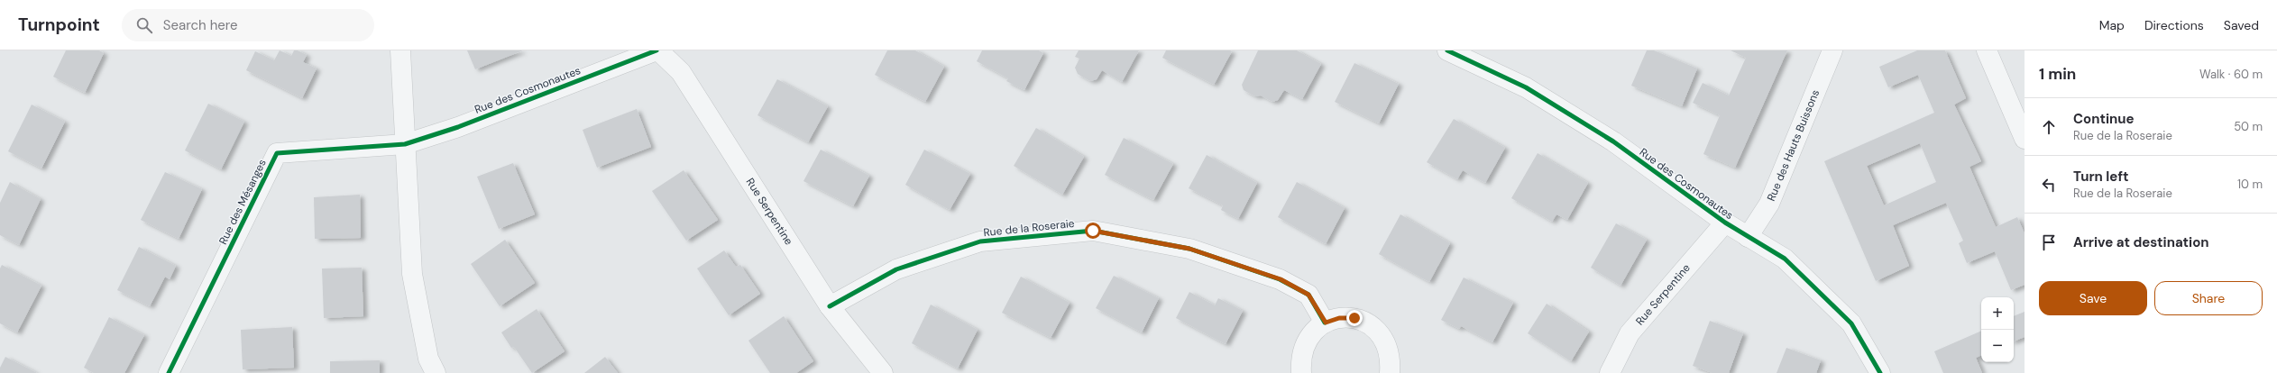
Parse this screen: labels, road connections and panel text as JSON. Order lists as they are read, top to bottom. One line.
{"streets":{"street":["Rue des Cosmonautes","Rue des Hauts Buissons","Rue des Mésanges","Rue Serpentine","Rue de la Roseraie"]},"crossings":[["Rue des Cosmonautes","Rue des Hauts Buissons"],["Rue des Cosmonautes","Rue des Mésanges"],["Rue des Cosmonautes","Rue Serpentine"],["Rue Serpentine","Rue de la Roseraie"]],"page":{"header":"Turnpoint","search":"Search here","nav":["Map","Directions","Saved"],"heading":["1 min","Walk · 60 m"],"list":[["Continue","Rue de la Roseraie","50 m"],["Turn left","Rue de la Roseraie","10 m"],"Arrive at destination"],"buttons":["Save","Share"],"map_buttons":["+","−"]}}
